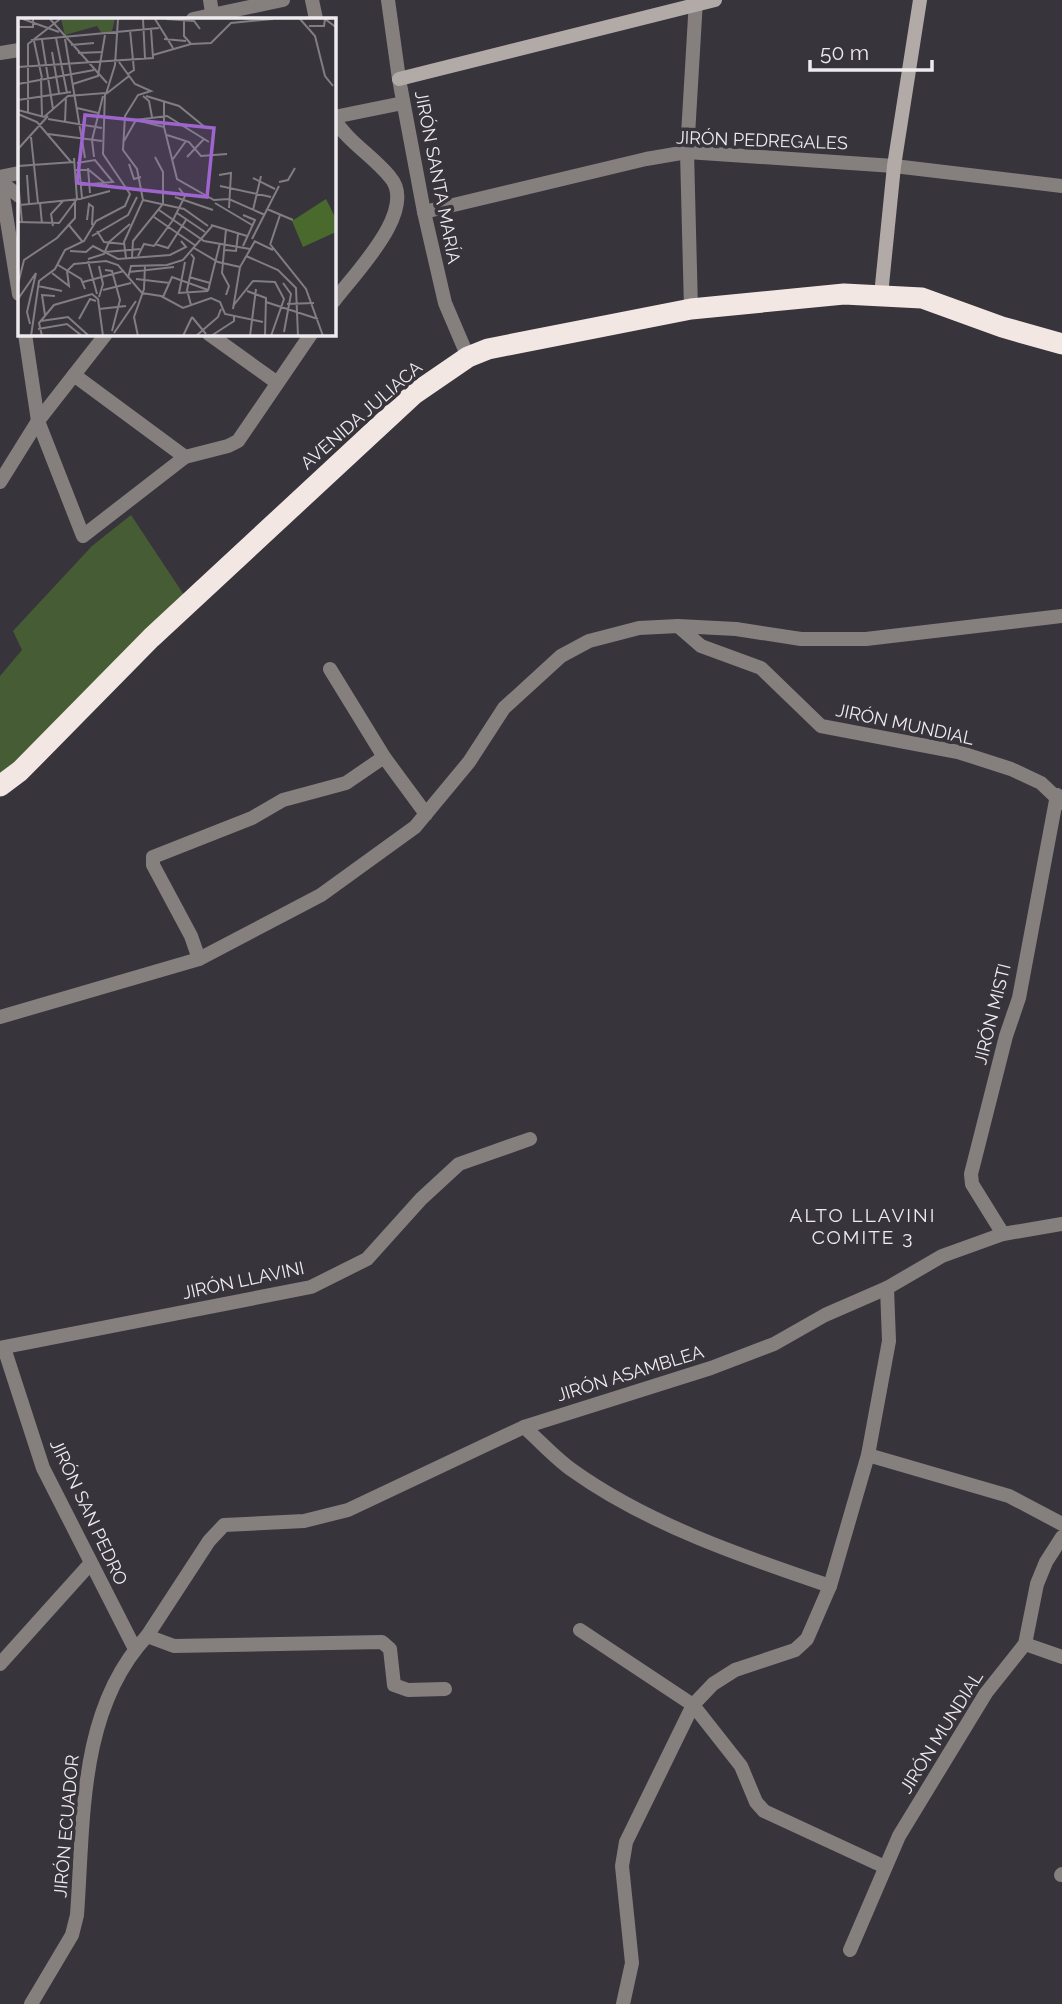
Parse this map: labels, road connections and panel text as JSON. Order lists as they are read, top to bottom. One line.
{"streets":{"highway":["AVENIDA JULIACA"],"street":["JIRÓN PEDREGALES","JIRÓN SANTA MARÍA","JIRÓN MUNDIAL","JIRÓN MISTI","JIRÓN LLAVINI","JIRÓN ASAMBLEA","JIRÓN SAN PEDRO","JIRÓN ECUADOR"]},"crossings":[["JIRÓN PEDREGALES","JIRÓN SANTA MARÍA"],["JIRÓN SANTA MARÍA","AVENIDA JULIACA"],["JIRÓN MUNDIAL","JIRÓN MISTI"],["JIRÓN MISTI","JIRÓN ASAMBLEA"],["JIRÓN LLAVINI","JIRÓN SAN PEDRO"],["JIRÓN ASAMBLEA","JIRÓN ECUADOR"],["JIRÓN SAN PEDRO","JIRÓN ECUADOR"]],"districts":["ALTO LLAVINI COMITE 3"],"scale_bar":"50 m"}
